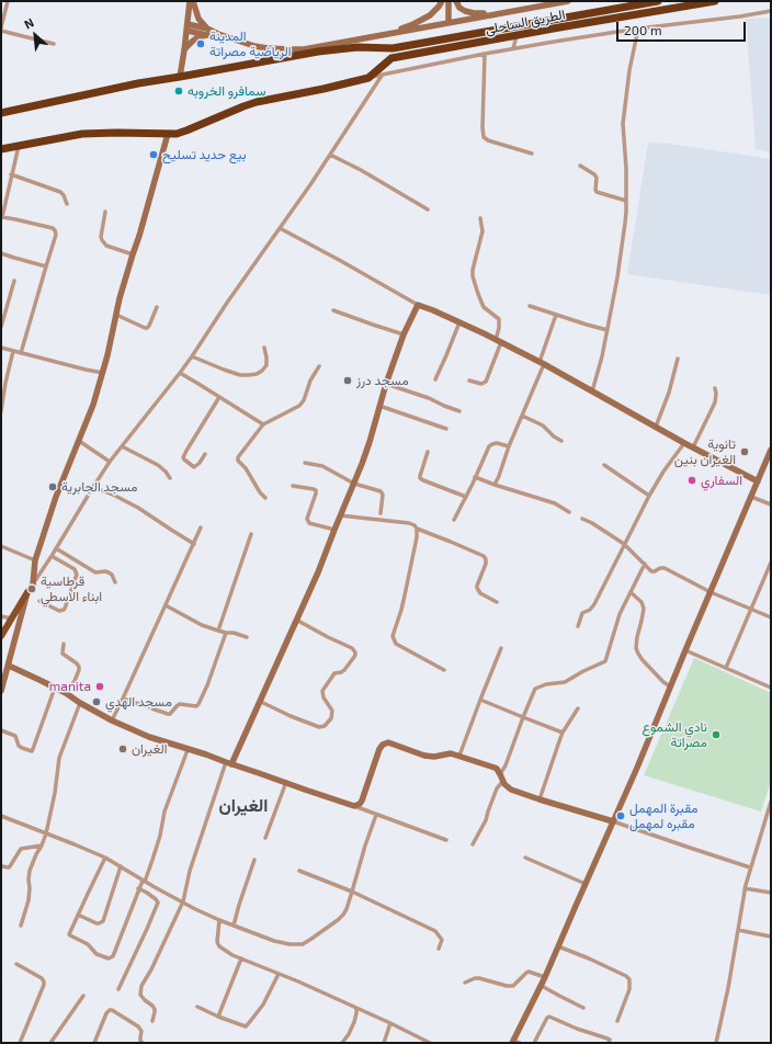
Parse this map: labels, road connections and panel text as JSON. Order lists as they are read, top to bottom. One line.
{"streets":{"highway":["الطريق الساحلى"]},"districts":["الغيران"],"places":["المدينة الرياضية مصراتة","سمافرو الخروبه","بيع حديد تسليح","مسجد درز","تانوية الغيران بنين","السفاري","مسجد الجابرية","قرطاسية ابناء الاسطي","manita","مسجد الهدي","نادي الشموع مصراتة","الغيران","مقبرة المهمل مقبره لمهمل"],"scale_bar":"200 m","north":"top left"}
